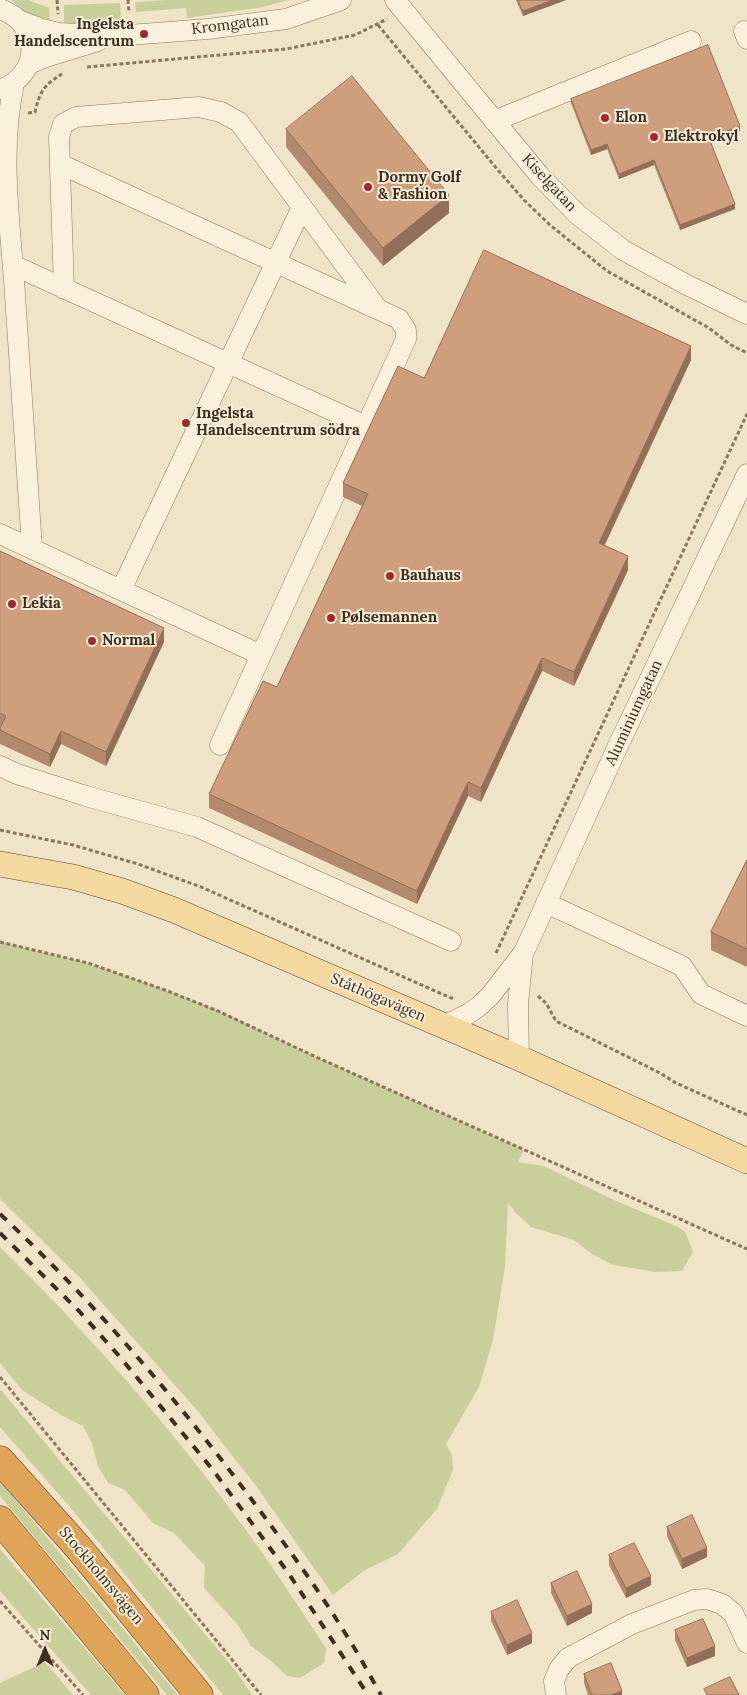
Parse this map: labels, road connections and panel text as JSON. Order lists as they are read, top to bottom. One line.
{"streets":{"highway":["Stockholmsvägen"],"main road":["Ståthögavägen"],"street":["Kromgatan","Kiselgatan","Aluminiumgatan"]},"crossings":[["Aluminiumgatan","Ståthögavägen"]],"places":["Ingelsta Handelscentrum","Elon","Elektrokyl","Dormy Golf & Fashion","Ingelsta Handelscentrum södra","Bauhaus","Lekia","Pølsemannen","Normal"],"north":"top"}
